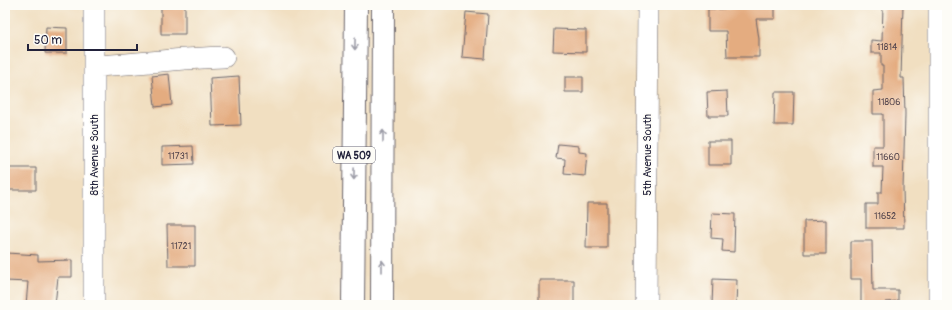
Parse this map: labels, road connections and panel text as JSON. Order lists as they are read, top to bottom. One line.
{"streets":{"highway":["WA 509"],"street":["8th Avenue South","5th Avenue South"]},"house_numbers":["11814","11806","11731","11660","11652","11721"],"scale_bar":"50 m"}
